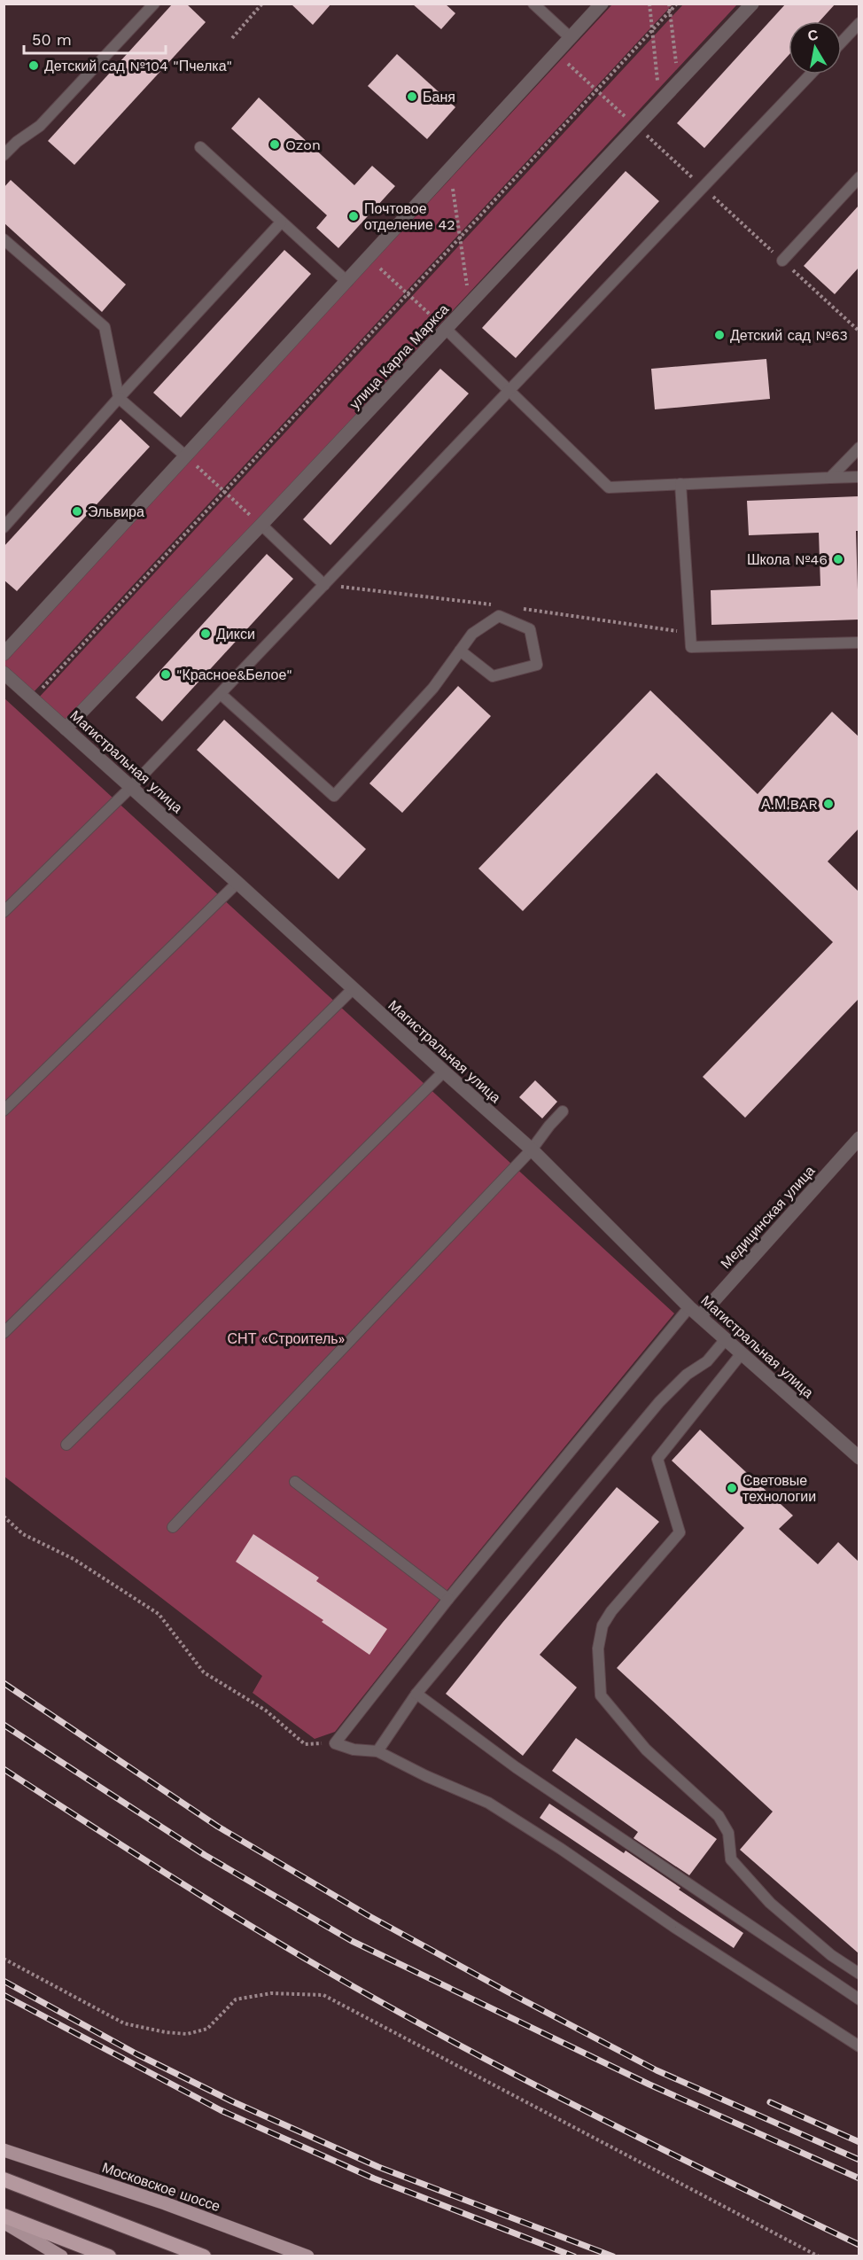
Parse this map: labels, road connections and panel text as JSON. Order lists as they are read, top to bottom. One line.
{"streets":{"main road":["Московское шоссе"],"street":["улица Карла Маркса","Магистральная улица","Медицинская улица"]},"crossings":[["улица Карла Маркса","Магистральная улица"],["Магистральная улица","Медицинская улица"]],"parks":["СНТ «Строитель»"],"places":["Детский сад №104 \"Пчелка\"","Баня","Ozon","Почтовое отделение 42","Детский сад №63","Эльвира","Школа №46","Дикси","\"Красное&Белое\"","А.М.BAR","Световые технологии"],"scale_bar":"50 m","north":"top"}
